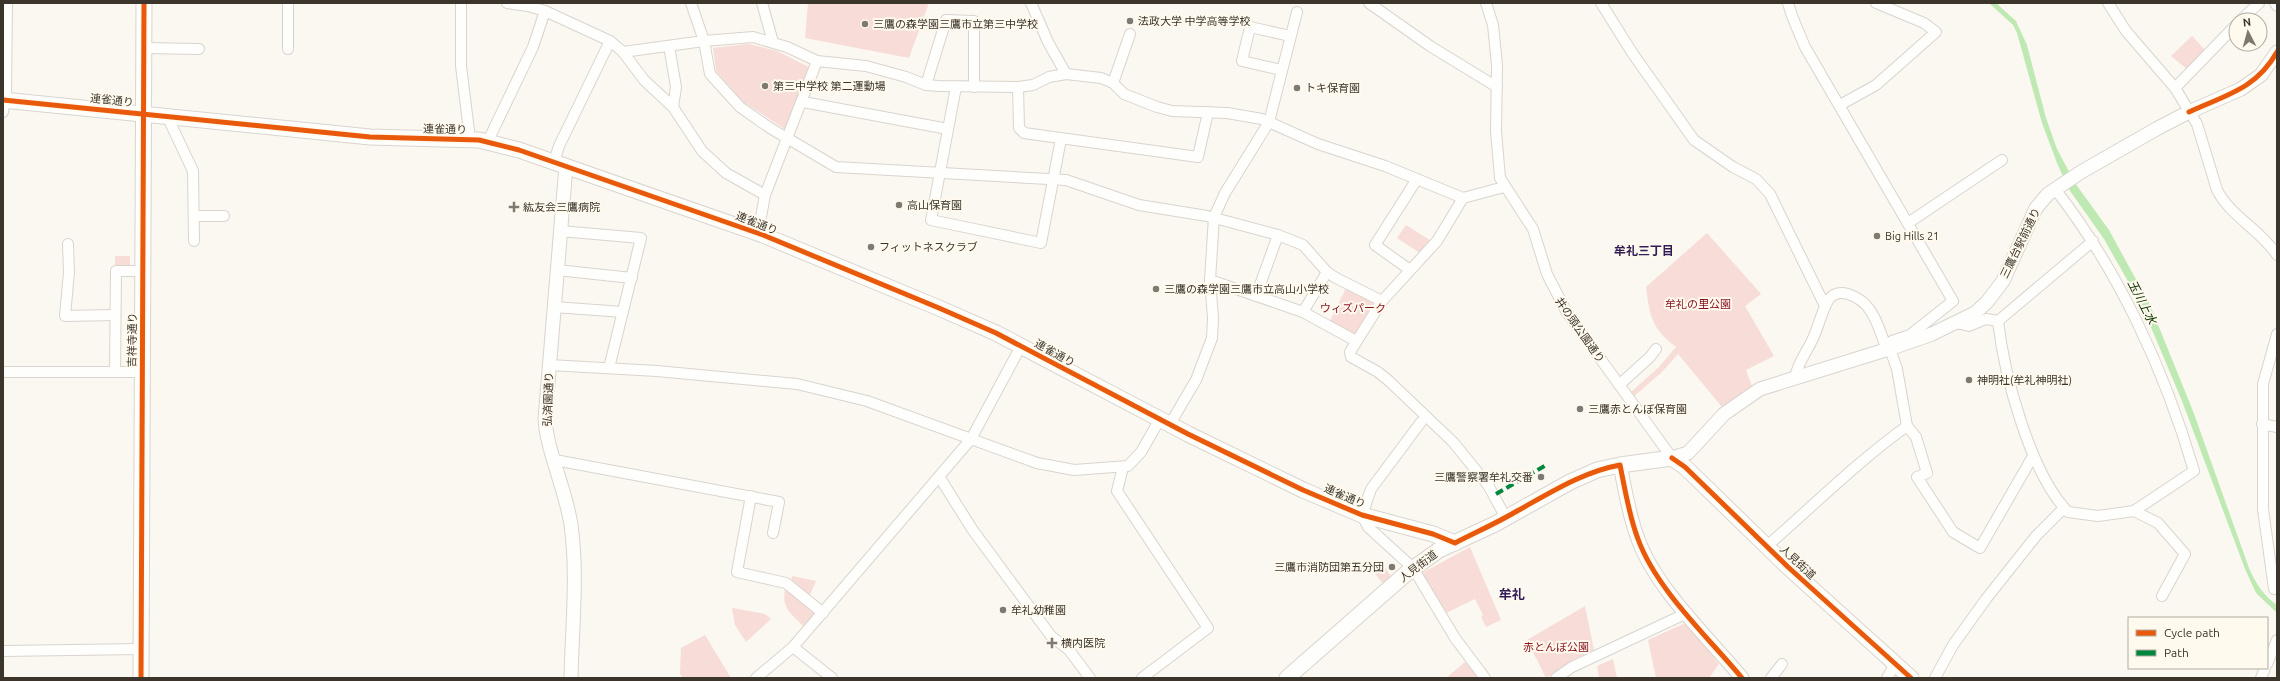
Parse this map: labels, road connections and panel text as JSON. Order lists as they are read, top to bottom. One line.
{"streets":{"main road":["連雀通り","吉祥寺通り","人見街道"],"street":["三鷹台駅前通り","井の頭公園通り","弘済園通り"]},"crossings":[["連雀通り","吉祥寺通り"],["連雀通り","弘済園通り"],["連雀通り","人見街道"],["三鷹台駅前通り","井の頭公園通り"],["三鷹台駅前通り","人見街道"],["井の頭公園通り","人見街道"]],"districts":["牟礼三丁目","牟礼"],"water":["玉川上水"],"parks":["牟礼の里公園","ウィズパーク","赤とんぼ公園"],"places":{"other":["法政大学 中学高等学校","三鷹の森学園三鷹市立第三中学校","第三中学校 第二運動場","トキ保育園","高山保育園","Big Hills 21","フィットネスクラブ","三鷹の森学園三鷹市立高山小学校","神明社(牟礼神明社)","三鷹赤とんぼ保育園","三鷹警察署牟礼交番","三鷹市消防団第五分団","牟礼幼稚園"],"health":["紘友会三鷹病院","横内医院"]},"legend":["Cycle path","Path"],"north":"top"}
